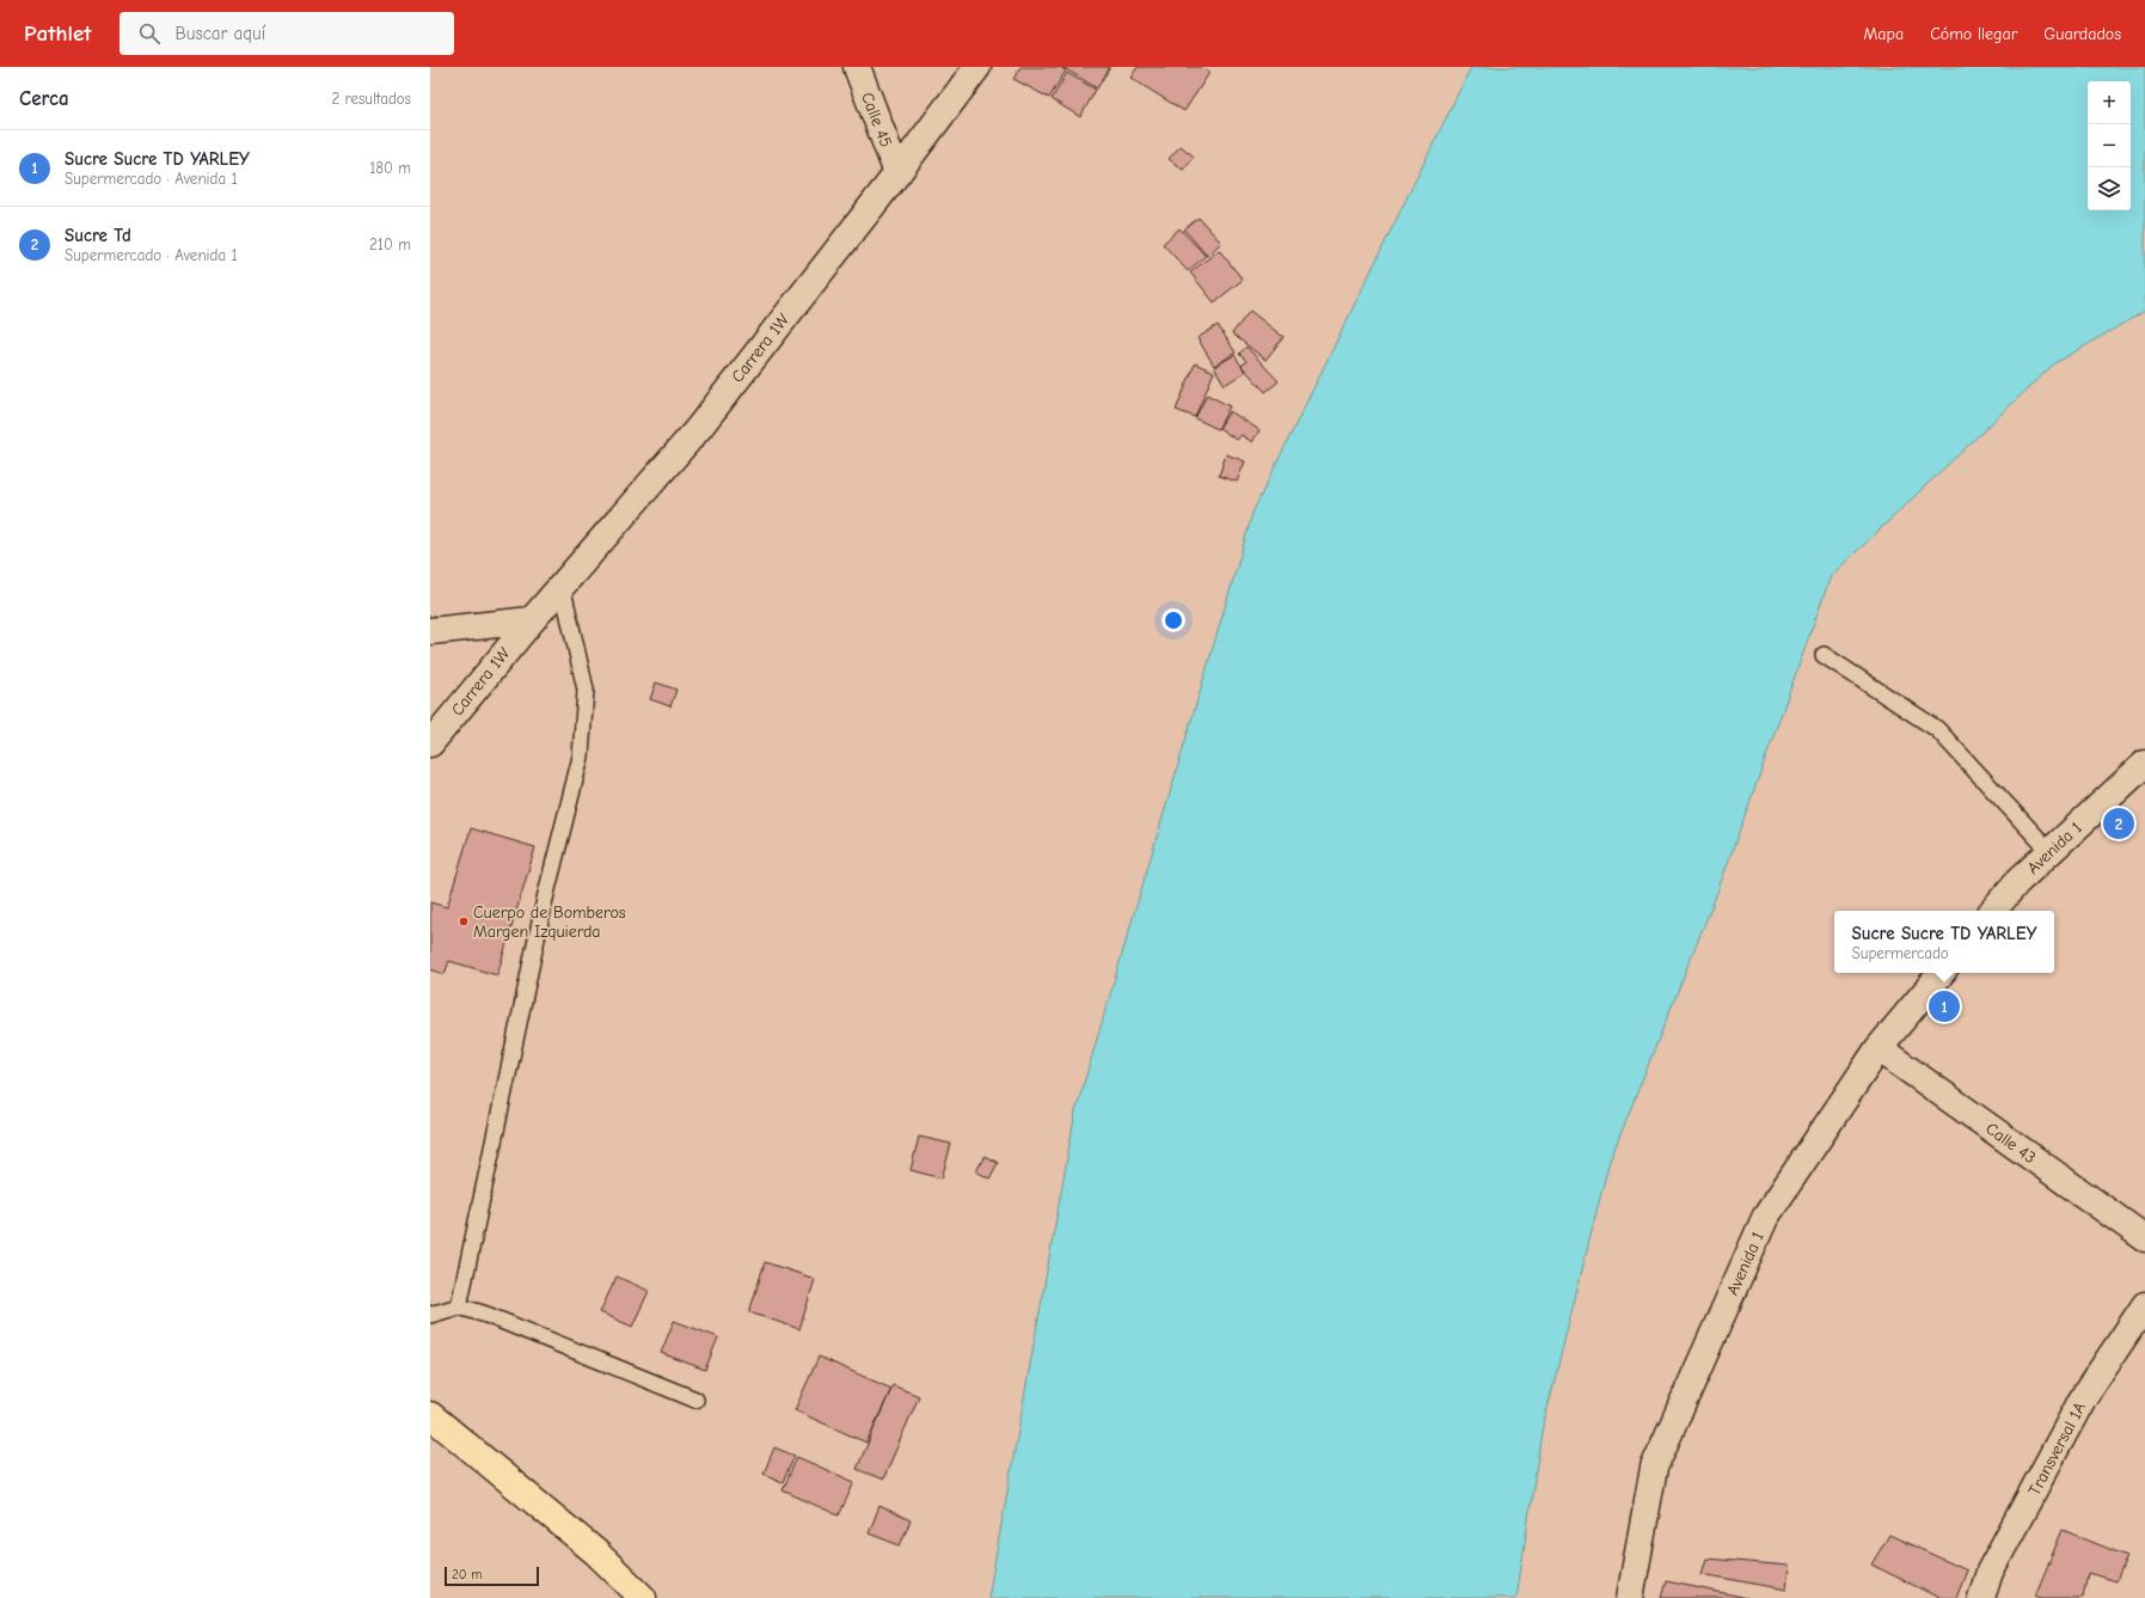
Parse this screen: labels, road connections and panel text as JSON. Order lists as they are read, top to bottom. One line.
{"streets":{"street":["Calle 45","Carrera 1W","Avenida 1","Calle 43","Transversal 1A"]},"crossings":[["Calle 45","Carrera 1W"],["Avenida 1","Calle 43"]],"places":["Cuerpo de Bomberos Margen Izquierda"],"scale_bar":"20 m","page":{"header":"Pathlet","search":"Buscar aquí","nav":["Mapa","Cómo llegar","Guardados"],"heading":["Cerca","2 resultados"],"map_buttons":["+","−"],"list":[{"mark":"1","name":"Sucre Sucre TD YARLEY","note":"Supermercado · Avenida 1","value":"180 m"},{"mark":"2","name":"Sucre Td","note":"Supermercado · Avenida 1","value":"210 m"}],"pins":["2","1"],"popup":["Sucre Sucre TD YARLEY","Supermercado"],"scale":"20 m"}}
